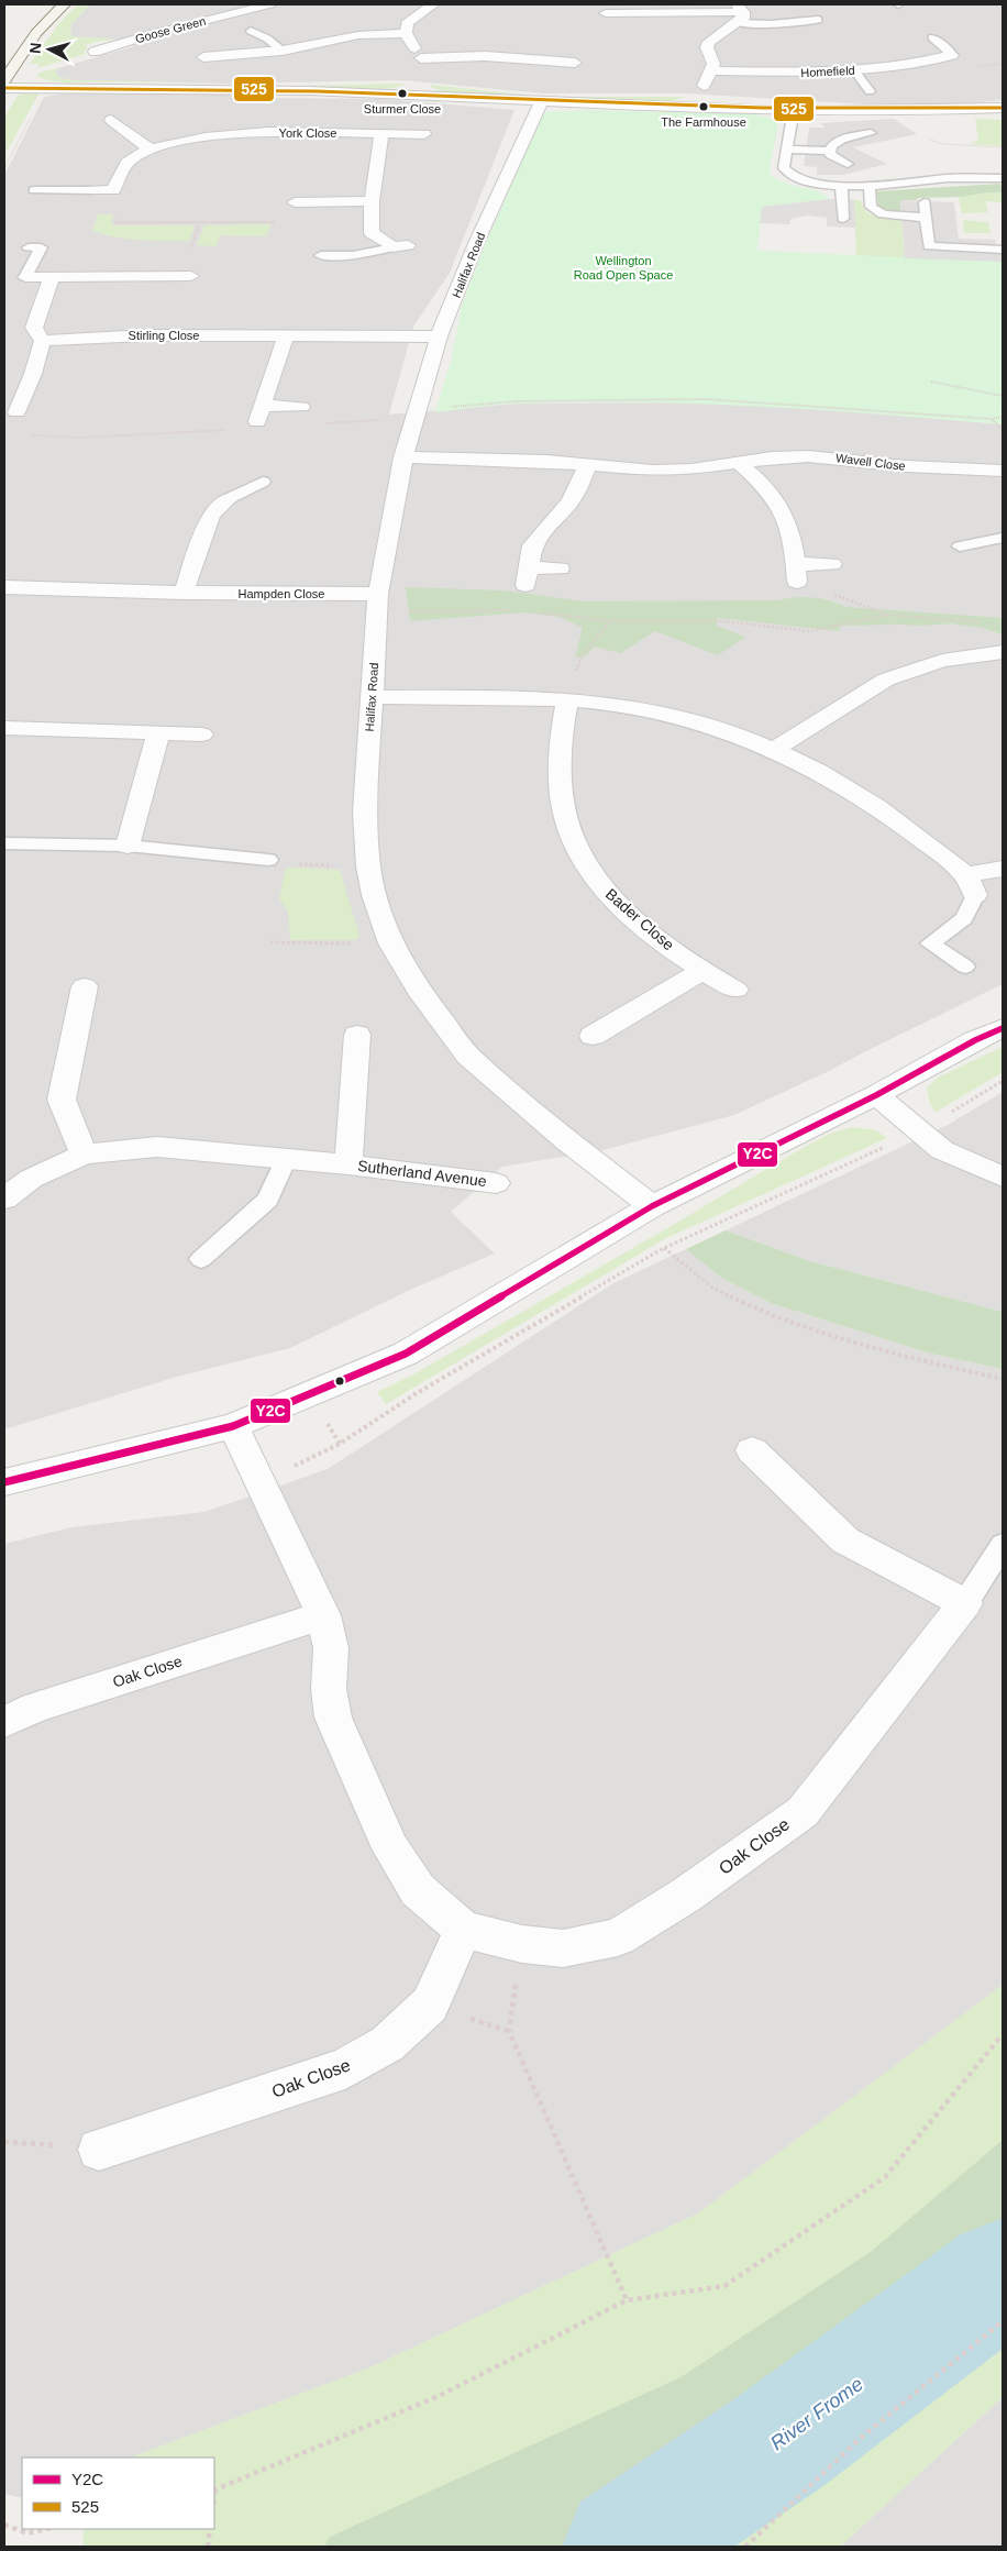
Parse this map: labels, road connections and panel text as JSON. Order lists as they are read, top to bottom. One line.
{"streets":{"street":["Goose Green","Homefield","York Close","Halifax Road","Stirling Close","Wavell Close","Hampden Close","Bader Close","Sutherland Avenue","Oak Close"]},"crossings":[["Halifax Road","Stirling Close"],["Halifax Road","Wavell Close"],["Halifax Road","Hampden Close"]],"water":["River Frome"],"parks":["Wellington Road Open Space"],"places":["Sturmer Close","The Farmhouse"],"lines":["transit line 525","transit line Y2C"],"legend":["Y2C","525"],"north":"left"}
